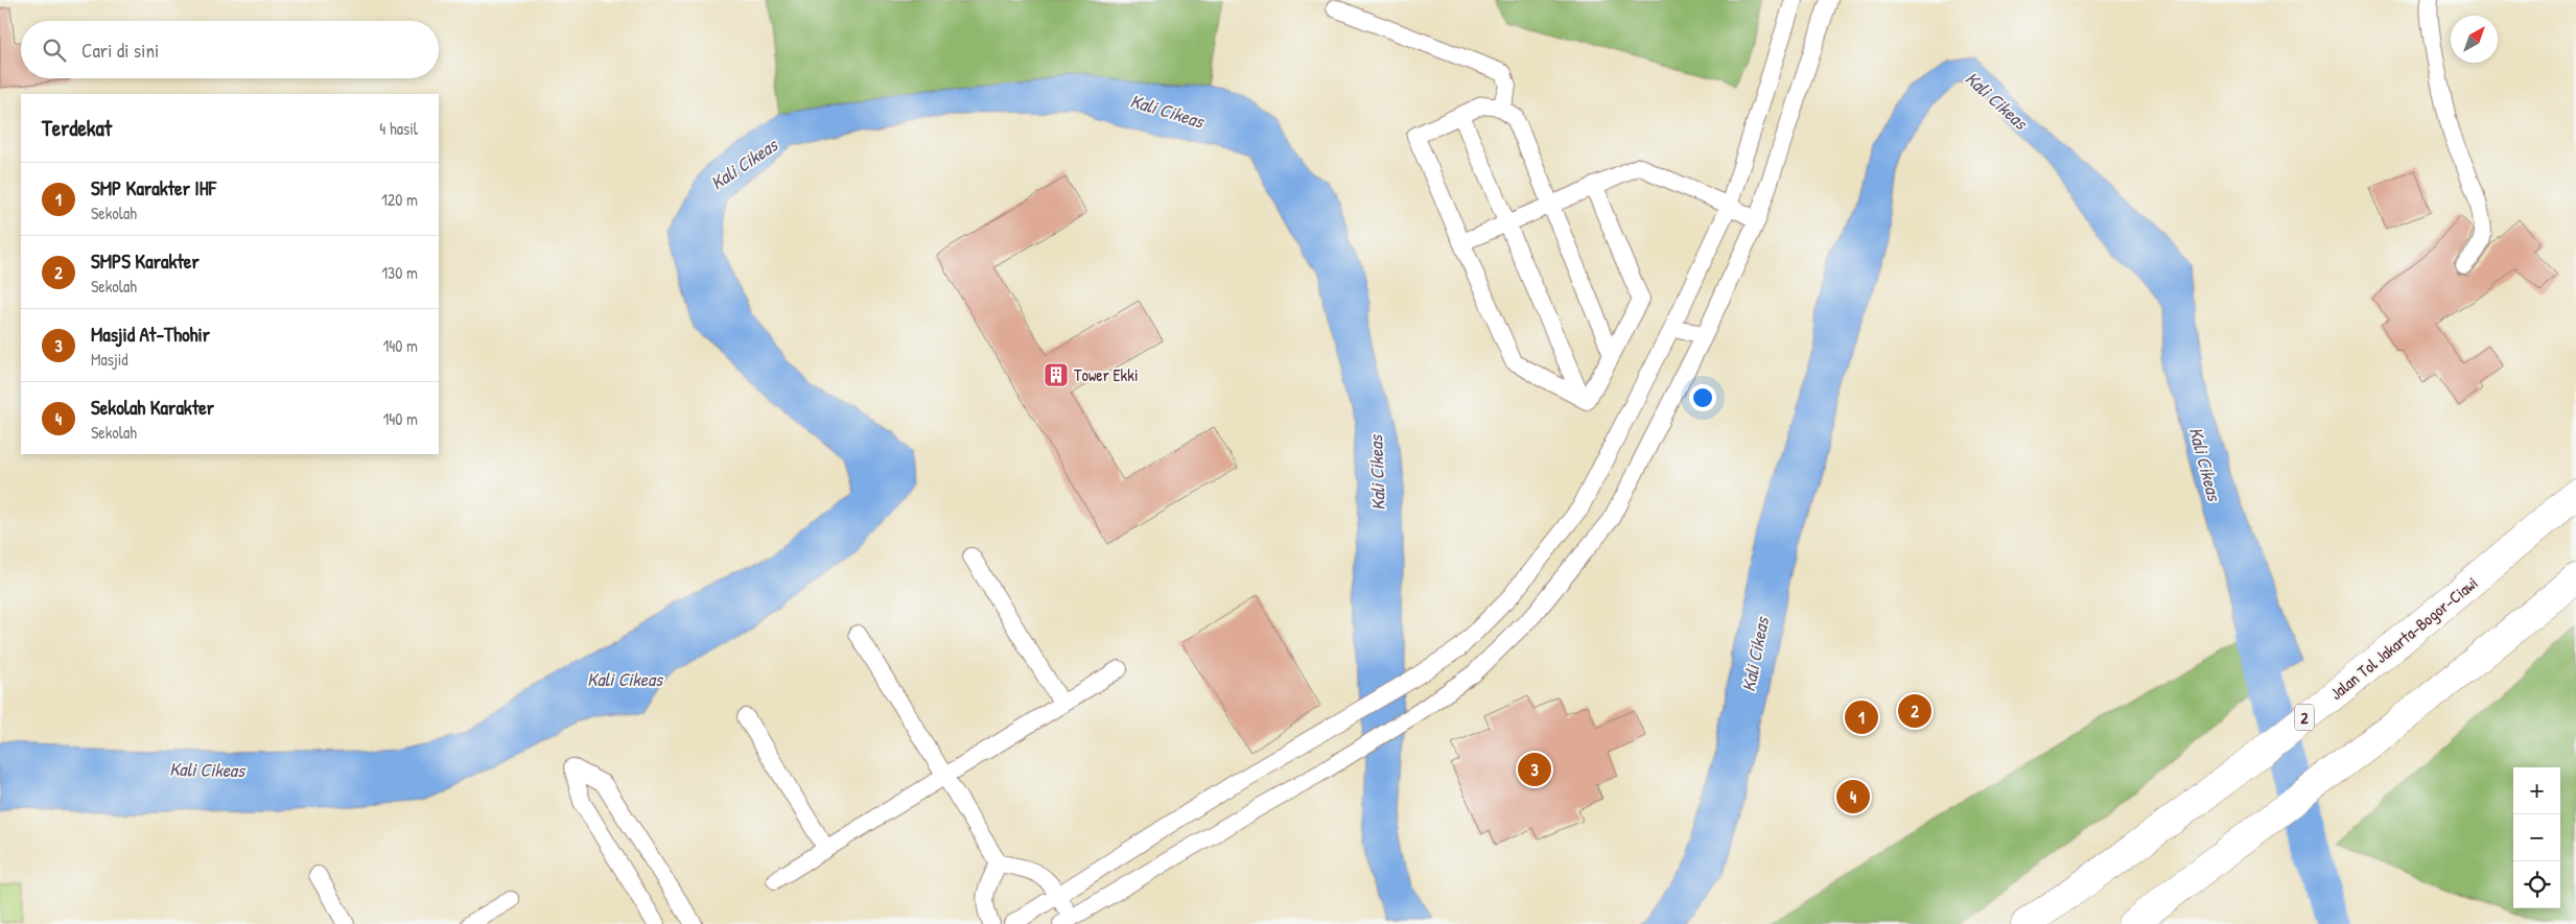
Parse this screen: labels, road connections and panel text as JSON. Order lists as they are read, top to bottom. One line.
{"streets":{"highway":["Jalan Tol Jakarta–Bogor–Ciawi","2"]},"water":["Kali Cikeas"],"places":{"building":["Tower Ekki"]},"north":"top right","page":{"search":"Cari di sini","heading":["Terdekat","4 hasil"],"list":[{"mark":"1","name":"SMP Karakter IHF","note":"Sekolah","value":"120 m"},{"mark":"2","name":"SMPS Karakter","note":"Sekolah","value":"130 m"},{"mark":"3","name":"Masjid At-Thohir","note":"Masjid","value":"140 m"},{"mark":"4","name":"Sekolah Karakter","note":"Sekolah","value":"140 m"}],"pins":["2","1","3","4"],"map_buttons":["+","−"]}}
